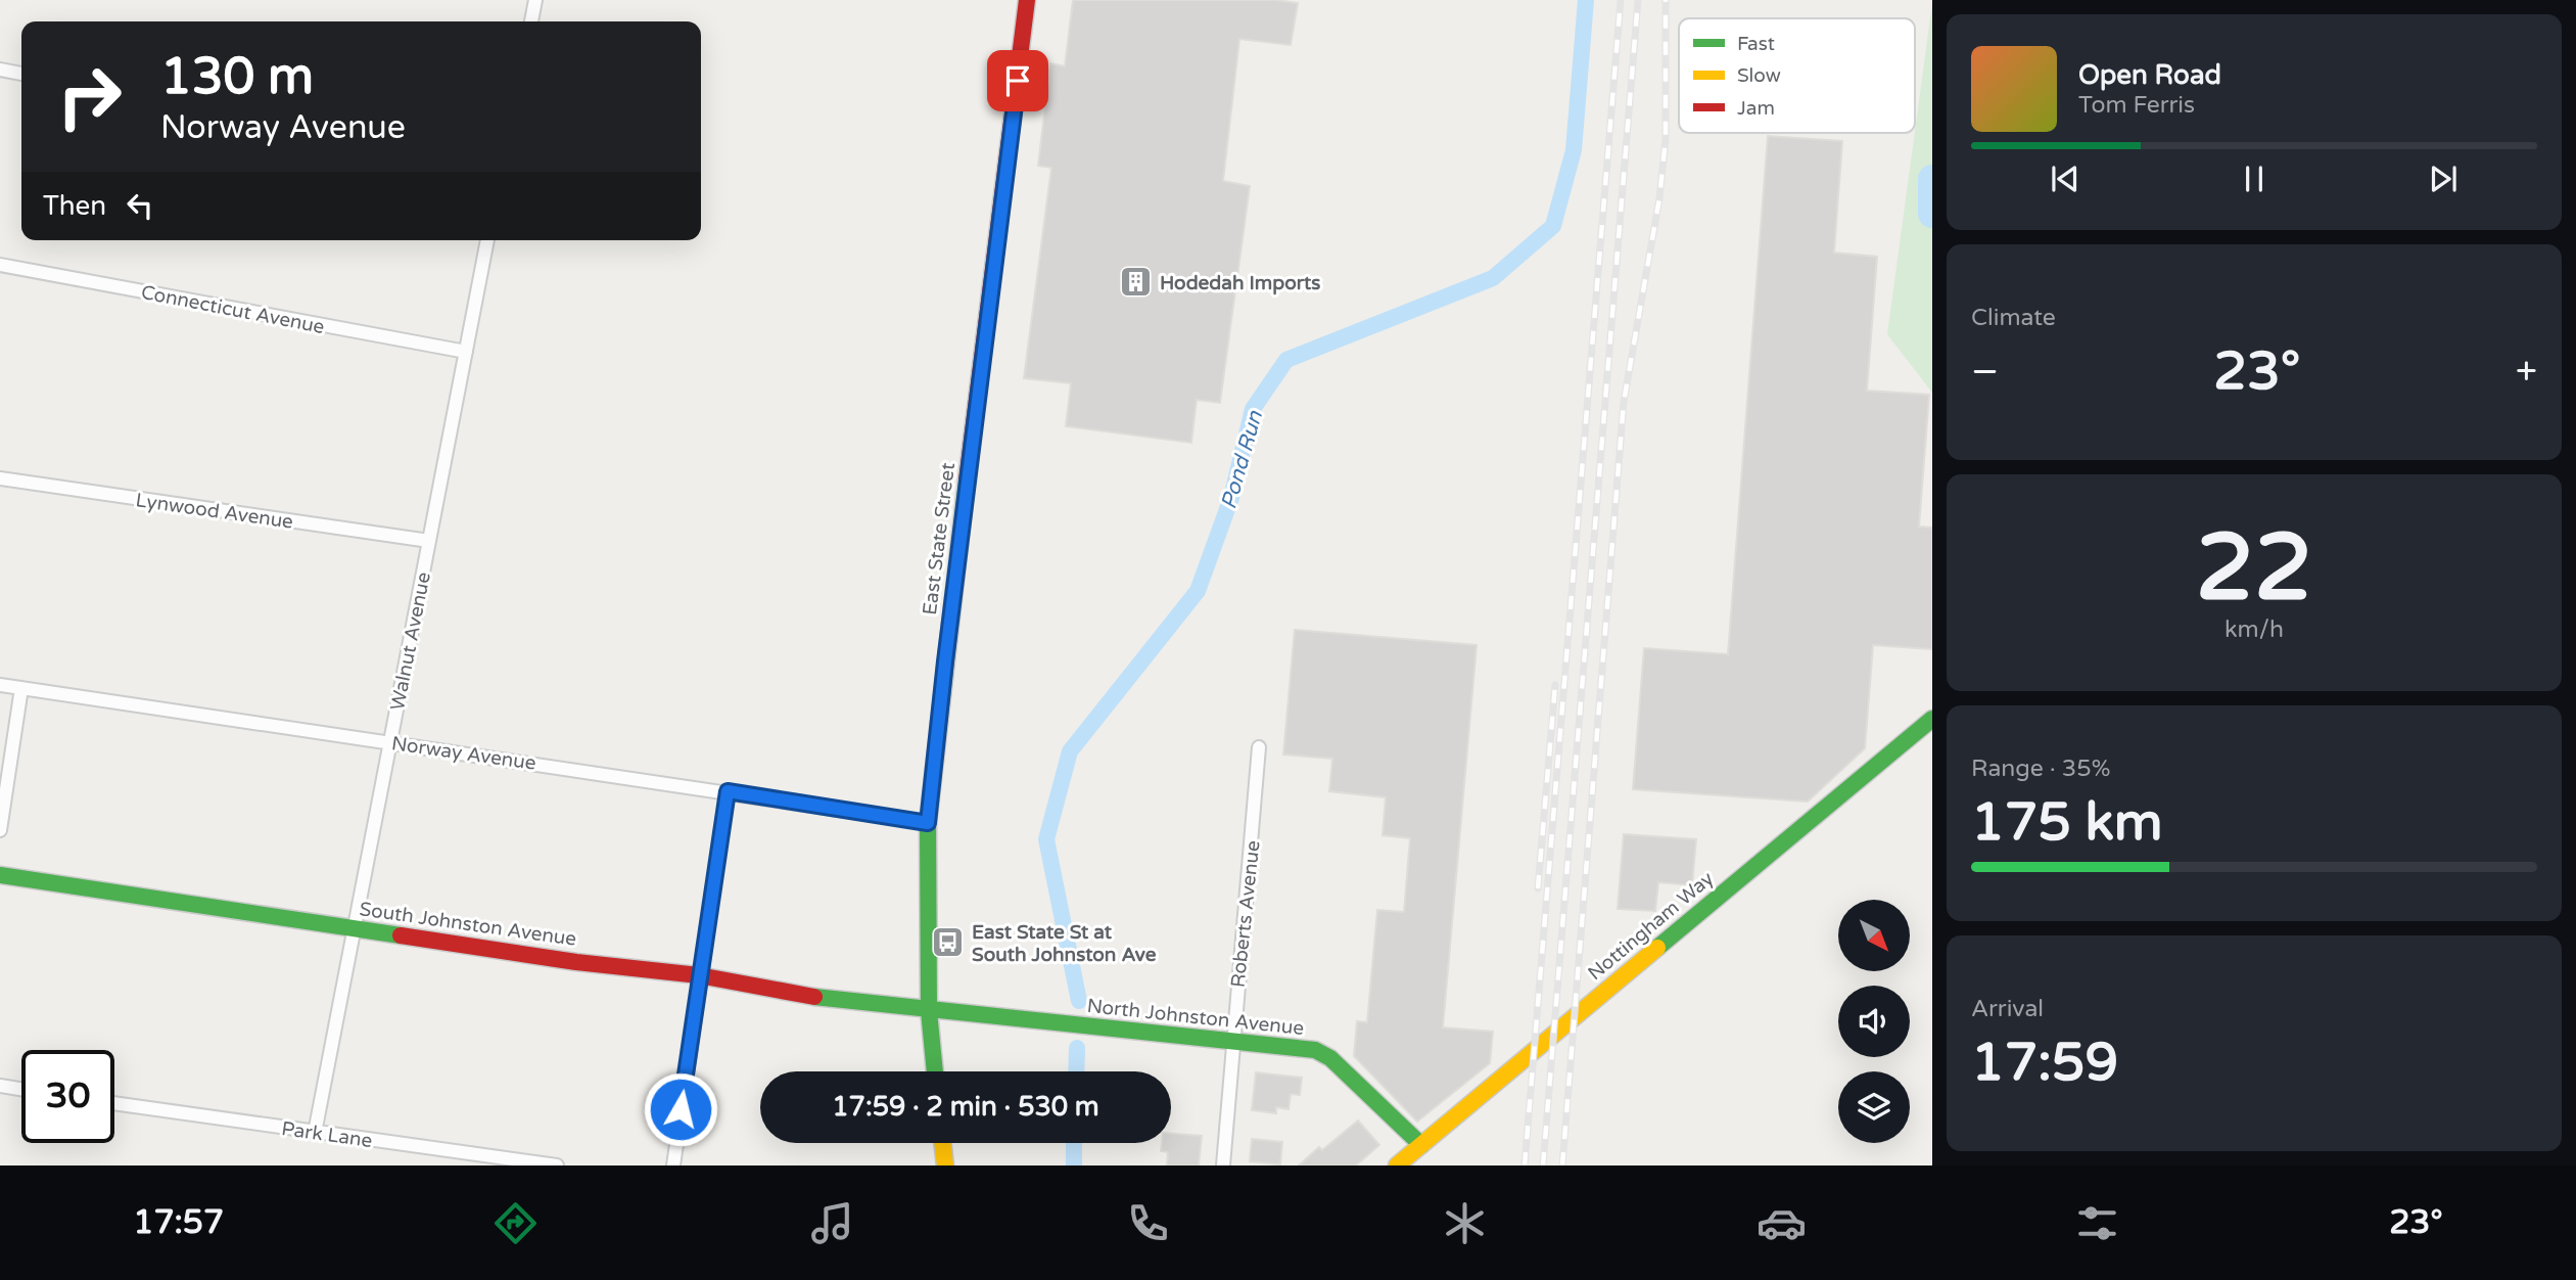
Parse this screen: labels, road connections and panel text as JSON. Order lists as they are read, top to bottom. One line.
{"streets":{"street":["Connecticut Avenue","Lynwood Avenue","East State Street","Walnut Avenue","Norway Avenue","Roberts Avenue","South Johnston Avenue","Nottingham Way","North Johnston Avenue","Park Lane"]},"crossings":[["Connecticut Avenue","Walnut Avenue"],["Lynwood Avenue","Walnut Avenue"],["East State Street","Norway Avenue"],["East State Street","South Johnston Avenue"],["East State Street","North Johnston Avenue"],["Walnut Avenue","Norway Avenue"],["Walnut Avenue","South Johnston Avenue"],["Walnut Avenue","Park Lane"],["Roberts Avenue","North Johnston Avenue"],["South Johnston Avenue","North Johnston Avenue"],["Nottingham Way","North Johnston Avenue"]],"water":["Pond Run"],"places":{"building":["Hodedah Imports"],"bus stop":["East State St at South Johnston Ave"]},"legend":["Fast","Slow","Jam"],"north":"bottom right","page":{"turn":["130 m","Norway Avenue"],"song":["Open Road","Tom Ferris"],"then":"Then","tile":["Climate",["22","km/h"],["Range · 35%","175 km"],["Arrival","17:59"]],"heat":["−","23°","+"],"limit":"30","trip":"17:59 · 2 min · 530 m","tabs":["17:57","23°"]}}
